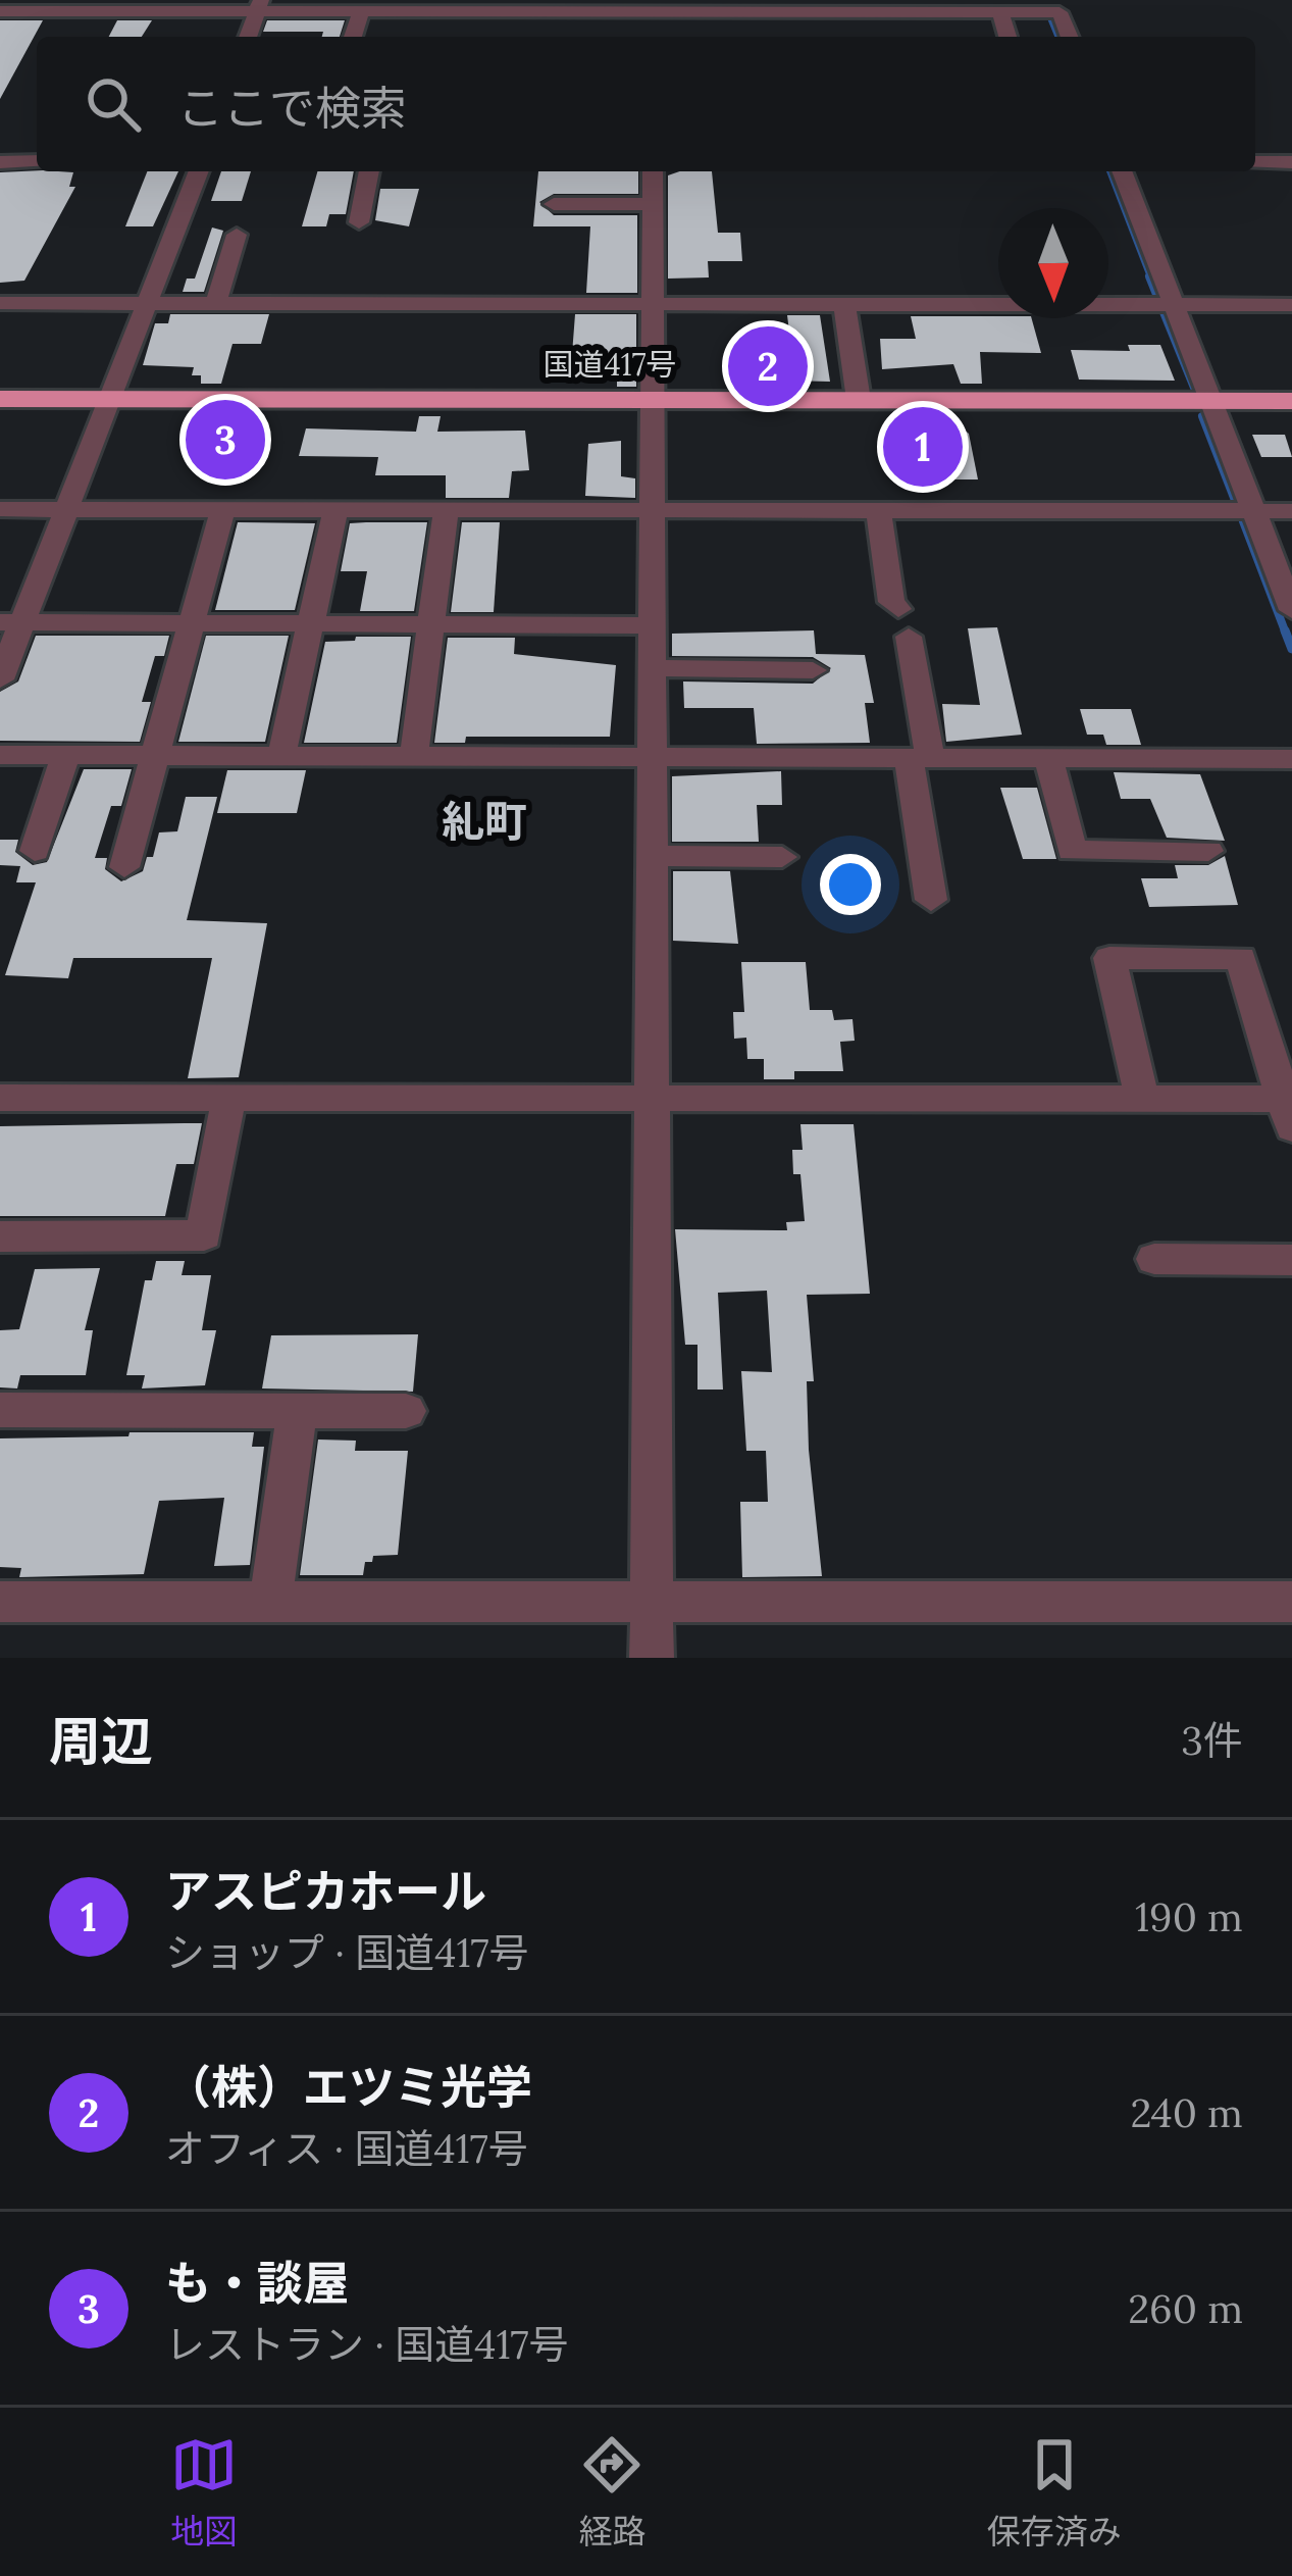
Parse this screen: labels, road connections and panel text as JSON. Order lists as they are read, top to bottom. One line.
{"streets":{"highway":["国道417号"]},"districts":["糺町"],"north":"bottom","page":{"search":"ここで検索","pins":["2","3","1"],"heading":["周辺","3件"],"list":[{"mark":"1","name":"アスピカホール","note":"ショップ · 国道417号","value":"190 m"},{"mark":"2","name":"（株）エツミ光学","note":"オフィス · 国道417号","value":"240 m"},{"mark":"3","name":"も・談屋","note":"レストラン · 国道417号","value":"260 m"}],"nav":["地図","経路","保存済み"]}}
